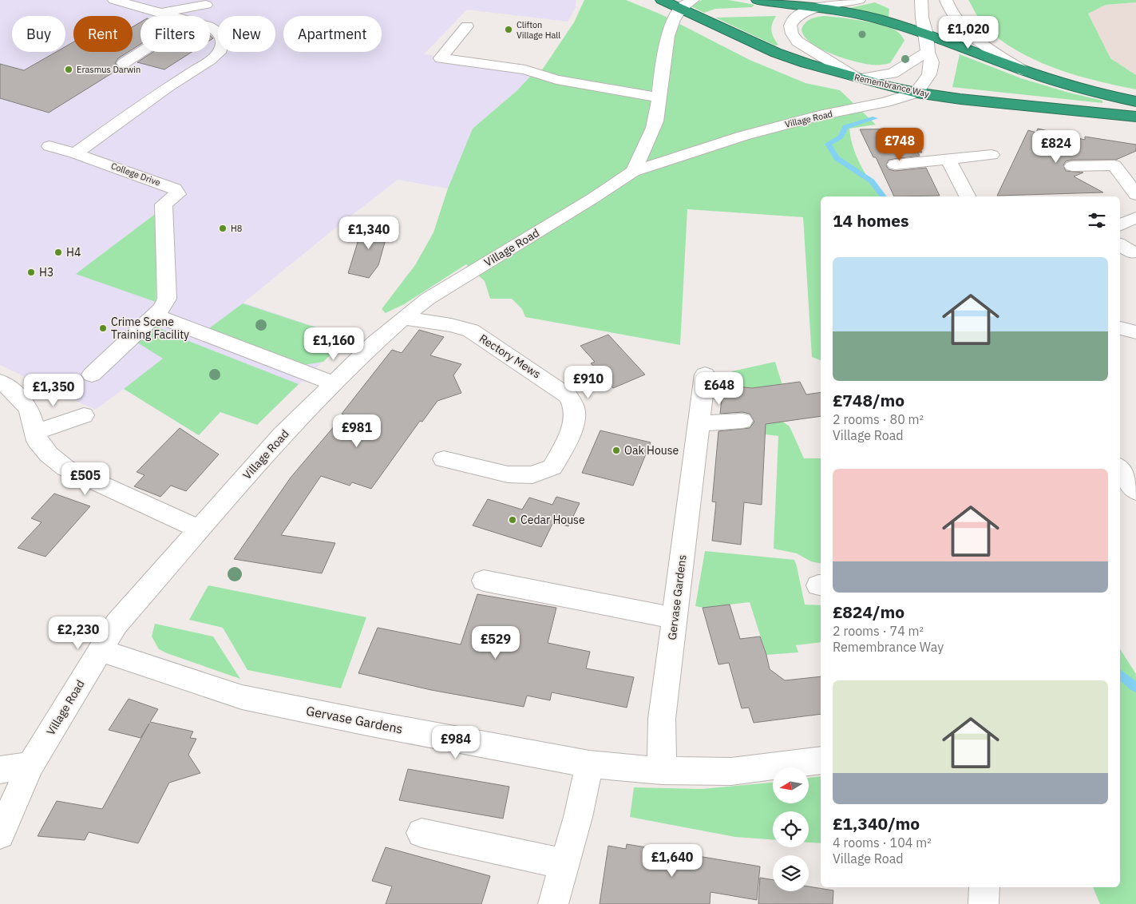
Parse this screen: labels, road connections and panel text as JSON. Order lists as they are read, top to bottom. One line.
{"streets":{"highway":["Remembrance Way"],"street":["Village Road","College Drive","Rectory Mews","Gervase Gardens"]},"crossings":[["Remembrance Way","Village Road"],["Village Road","Rectory Mews"],["Village Road","Gervase Gardens"]],"places":["Clifton Village Hall","Erasmus Darwin","H8","H4","H3","Crime Scene Training Facility","Oak House","Cedar House"],"north":"left","page":{"price":["£1,020","£748","£824","£1,340","£1,160","£910","£648","£1,350","£981","£505","£2,230","£529","£984","£1,640"],"chip":["Buy","Rent","Filters","New","Apartment"],"heading":"14 homes","list":[{"name":"£748/mo","note":"2 rooms · 80 m² · Village Road"},{"name":"£824/mo","note":"2 rooms · 74 m² · Remembrance Way"},{"name":"£1,340/mo","note":"4 rooms · 104 m² · Village Road"}]}}
